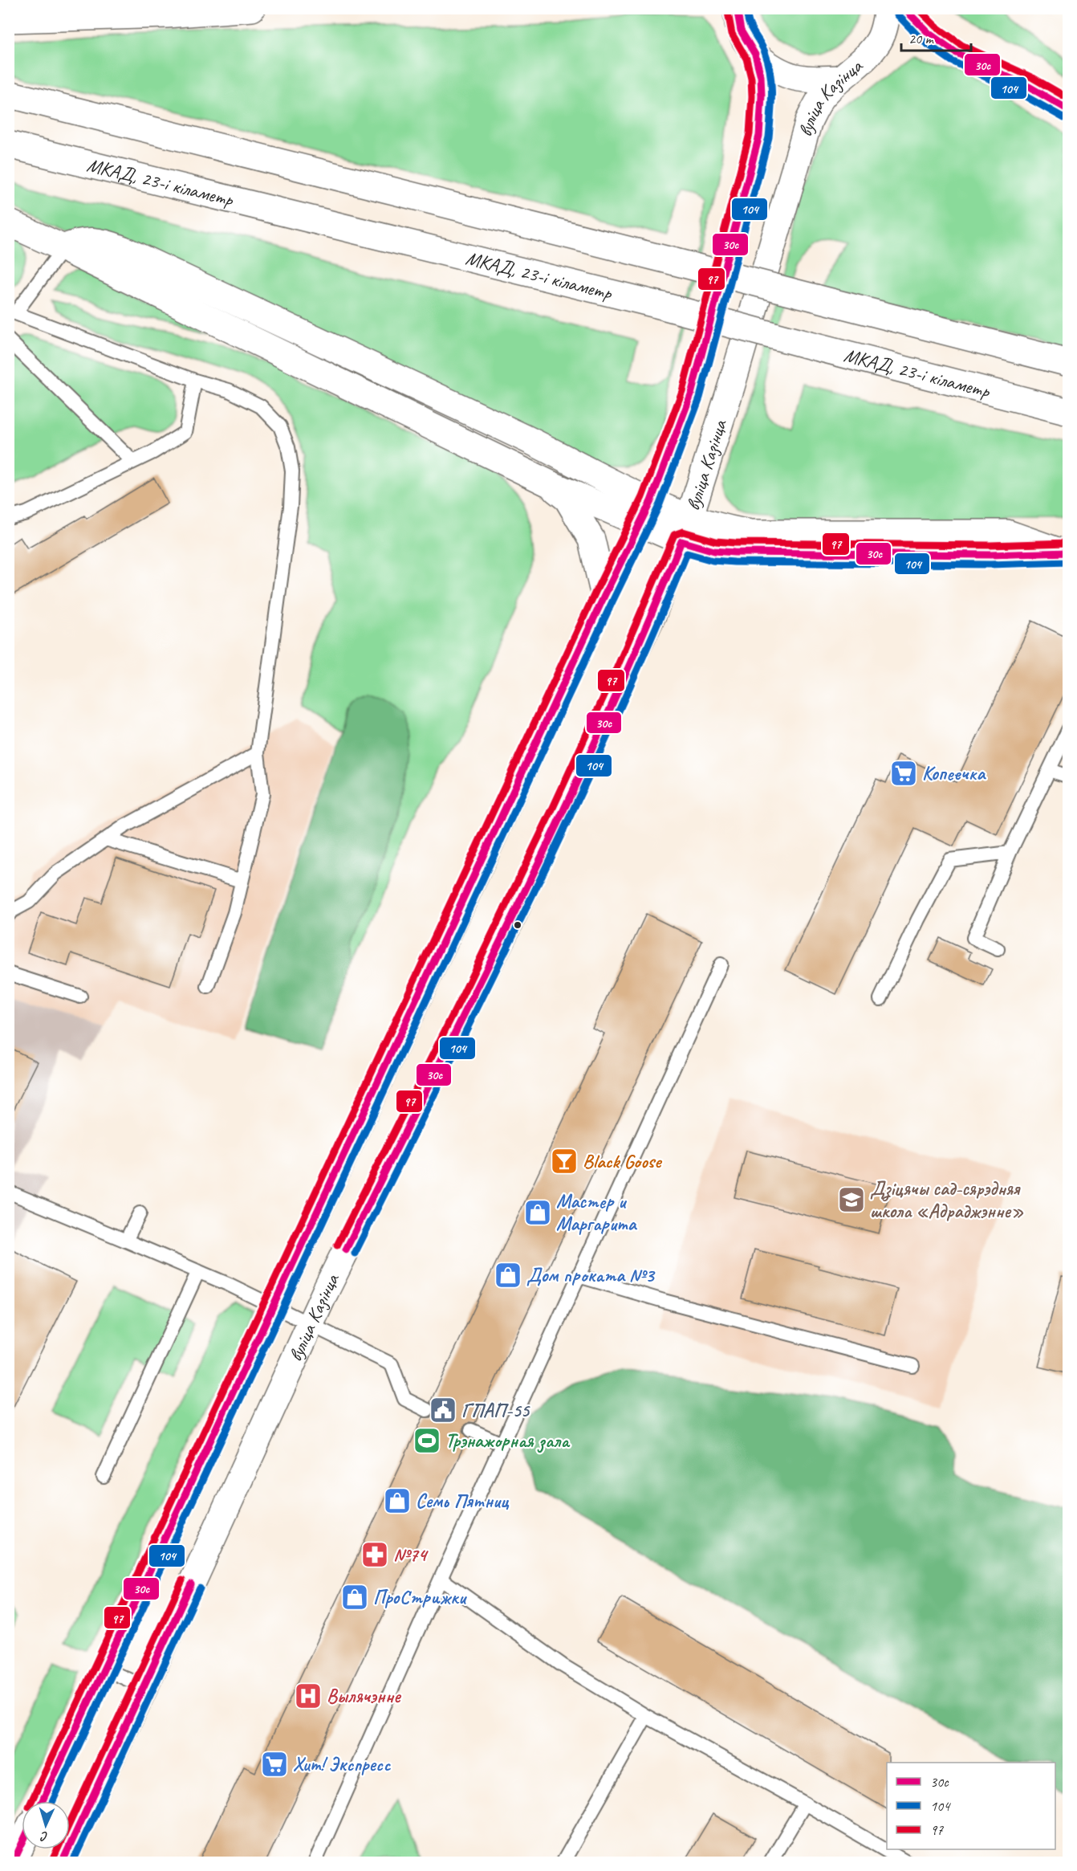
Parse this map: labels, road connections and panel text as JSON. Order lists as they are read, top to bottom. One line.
{"streets":{"main road":["вуліца Казінца","МКАД, 23-і кіламетр"]},"places":{"supermarket":["Копеечка","Хит! Экспресс"],"bar":["Black Goose"],"school or university":["Дзіцячы сад-сярэдняя школа «Адраджэнне»"],"shop":["Мастер и Маргарита","Дом проката №3","Семь Пятниц","ПроСтрижки"],"public building":["ГПАП-55"],"sports":["Трэнажорная зала"],"pharmacy":["№74"],"hospital":["Вылячэнне"]},"lines":["transit line 30с","transit line 104","transit line 97"],"legend":["30с","104","97"],"scale_bar":"20 m","north":"bottom"}
